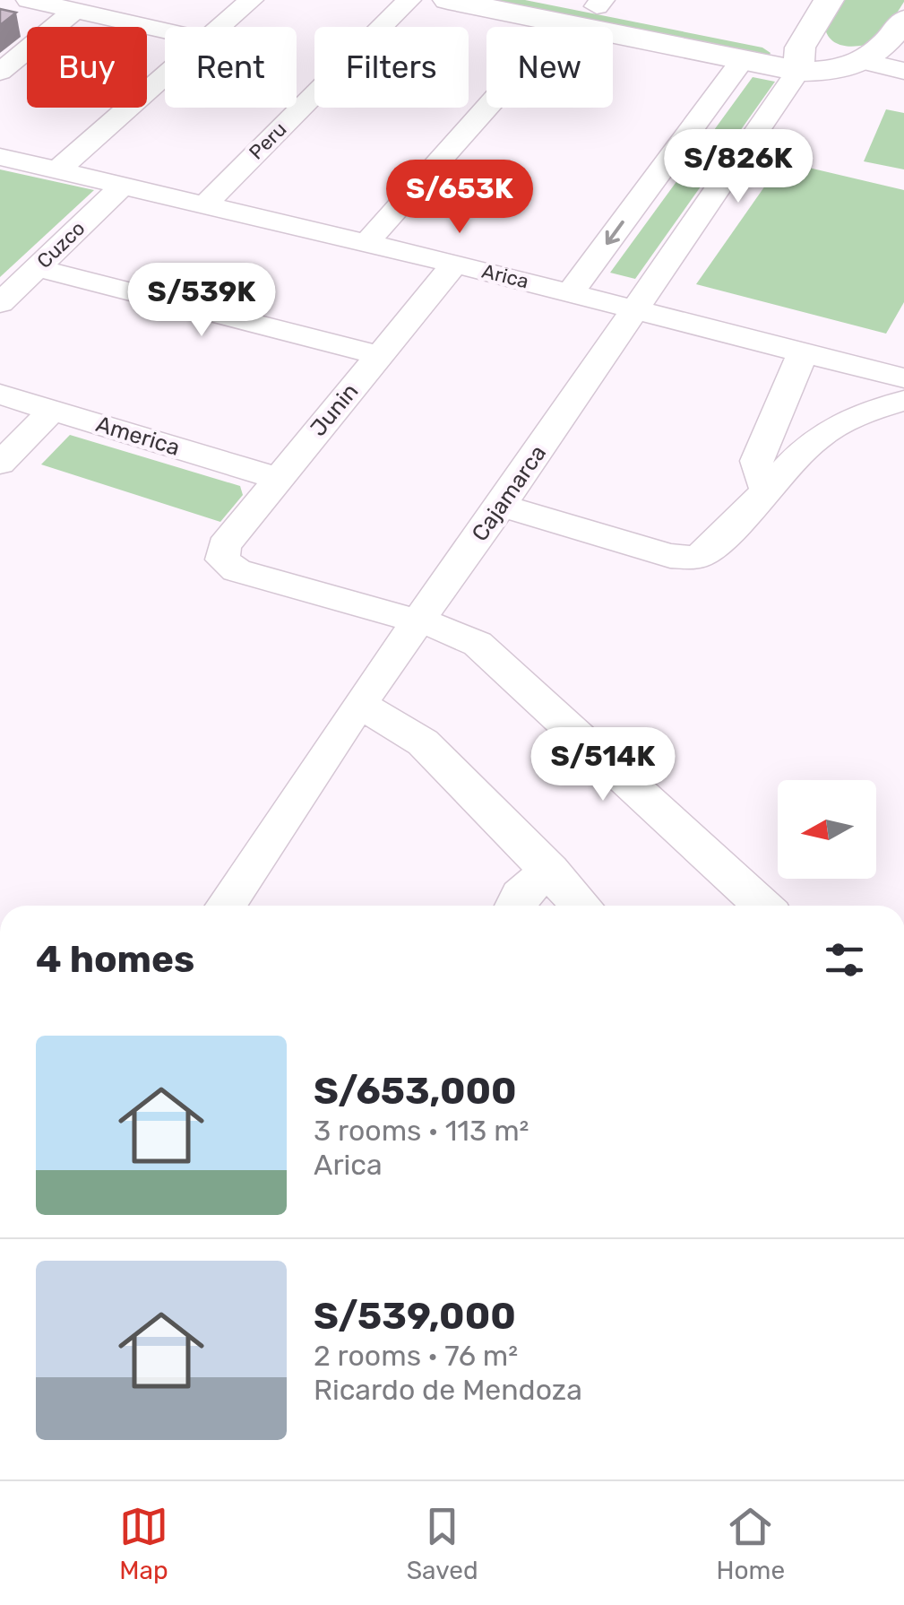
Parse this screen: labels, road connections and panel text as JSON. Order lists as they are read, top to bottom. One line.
{"streets":{"street":["Peru","Cuzco","Arica","Junin","America","Cajamarca"]},"crossings":[["Peru","Arica"],["Cuzco","Arica"],["Arica","Junin"],["Arica","Cajamarca"],["Junin","America"],["Junin","Cajamarca"]],"north":"left","page":{"chip":["Buy","Rent","Filters","New"],"price":["S/826K","S/653K","S/539K","S/514K"],"heading":"4 homes","list":[{"name":"S/653,000","note":"3 rooms · 113 m² · Arica"},{"name":"S/539,000","note":"2 rooms · 76 m² · Ricardo de Mendoza"}],"tabs":["Map","Saved","Home"]}}
